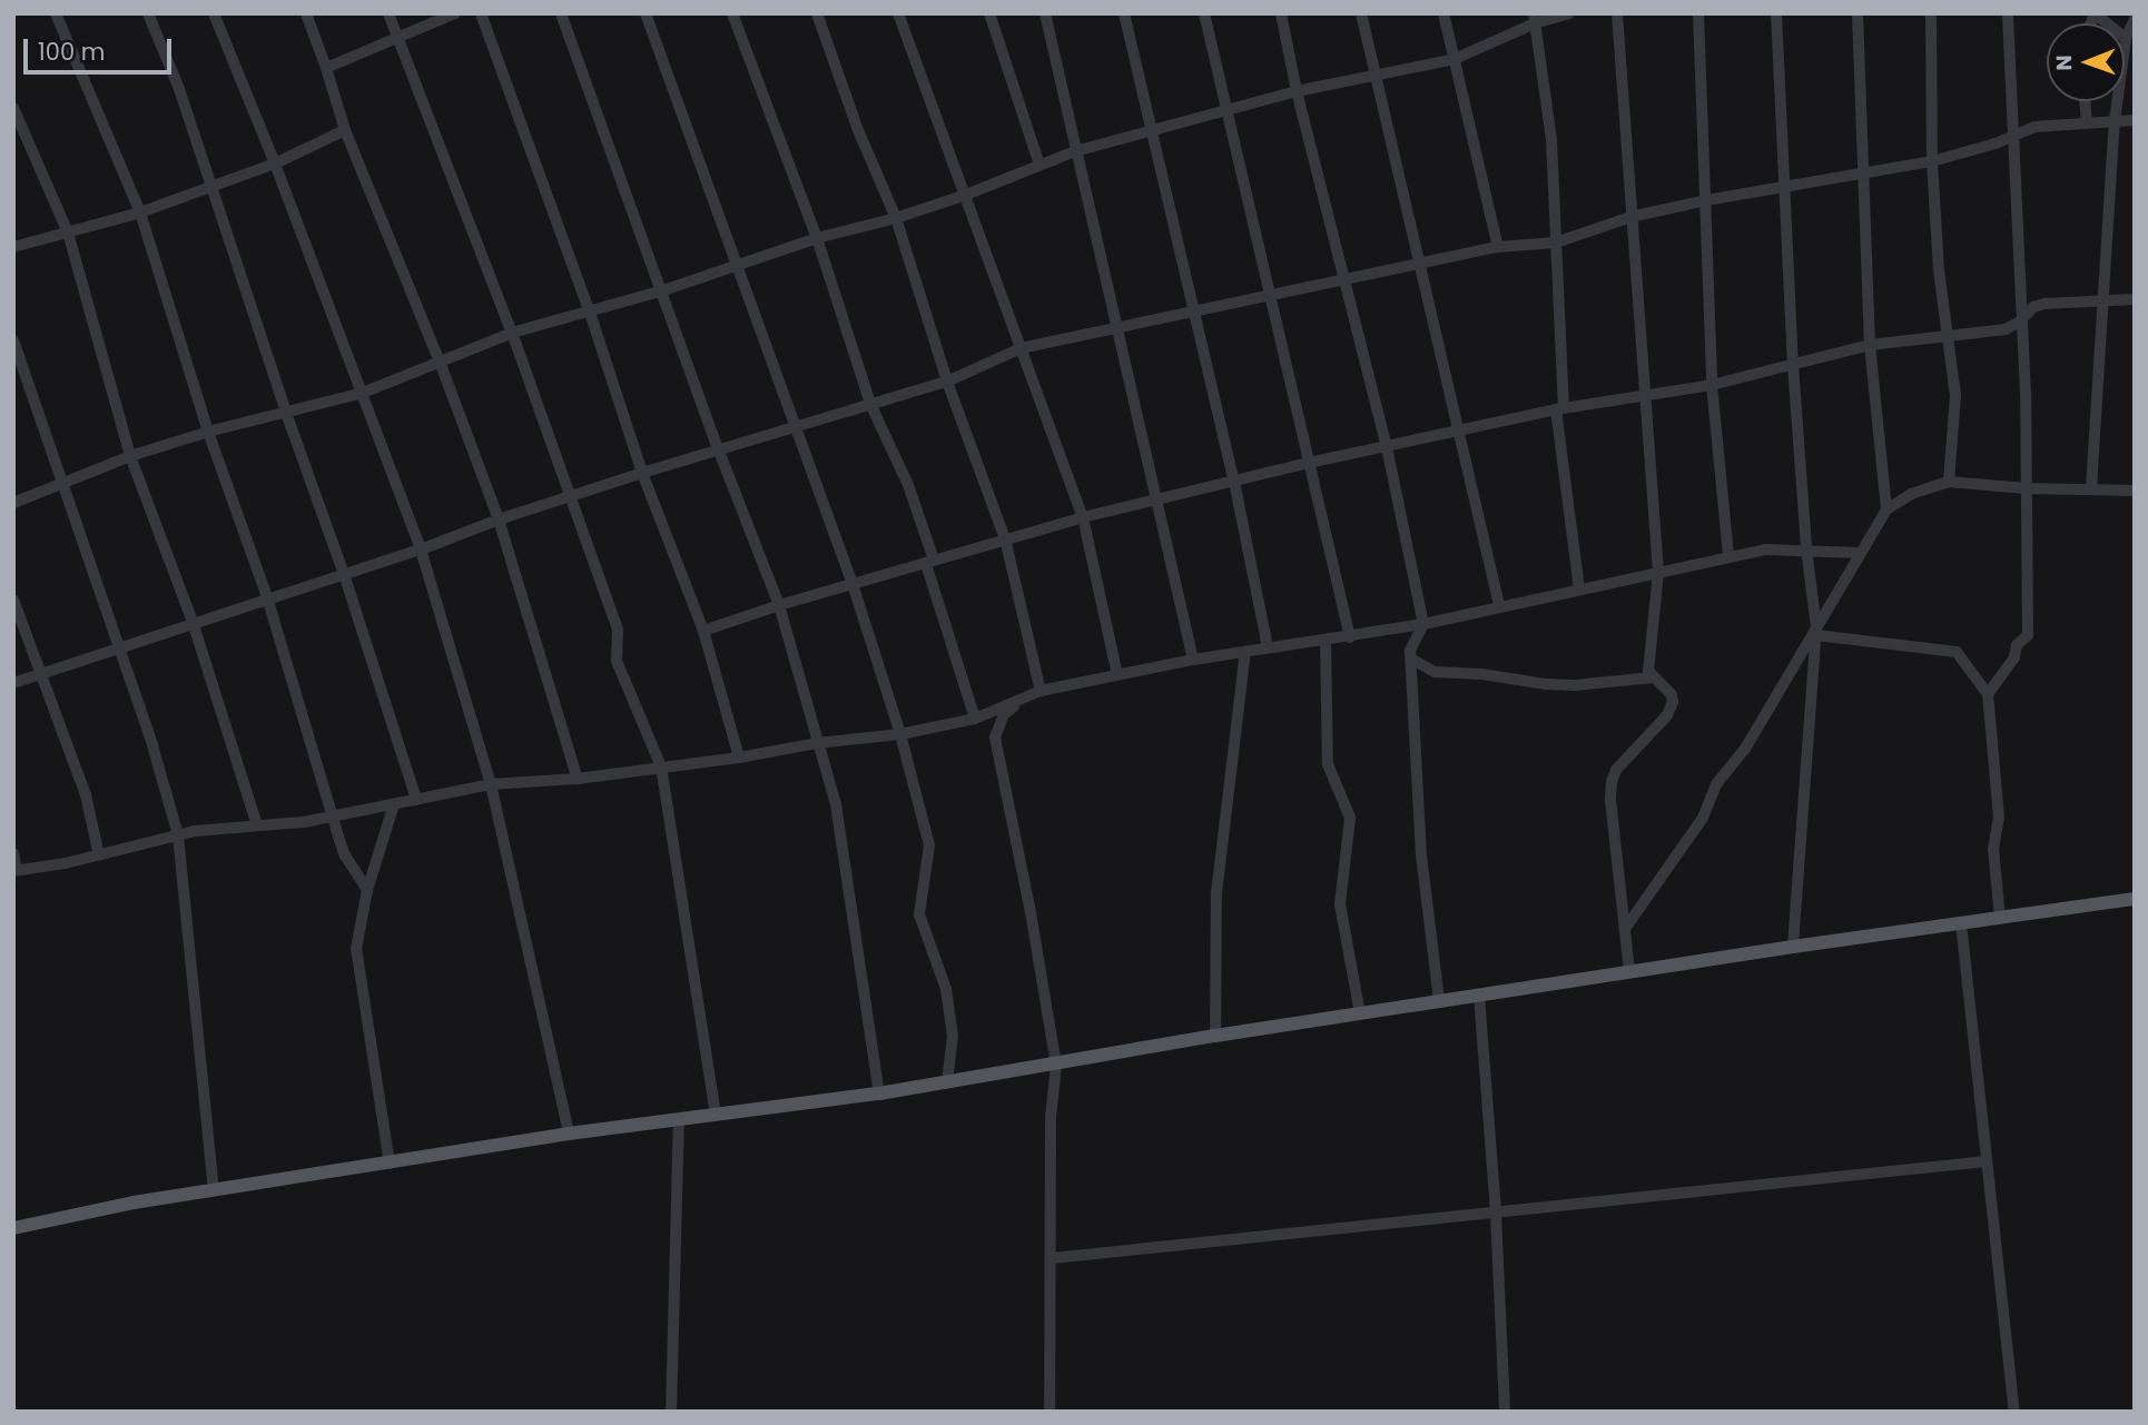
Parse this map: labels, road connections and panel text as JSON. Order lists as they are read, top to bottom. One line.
{"scale_bar":"100 m","north":"left"}
